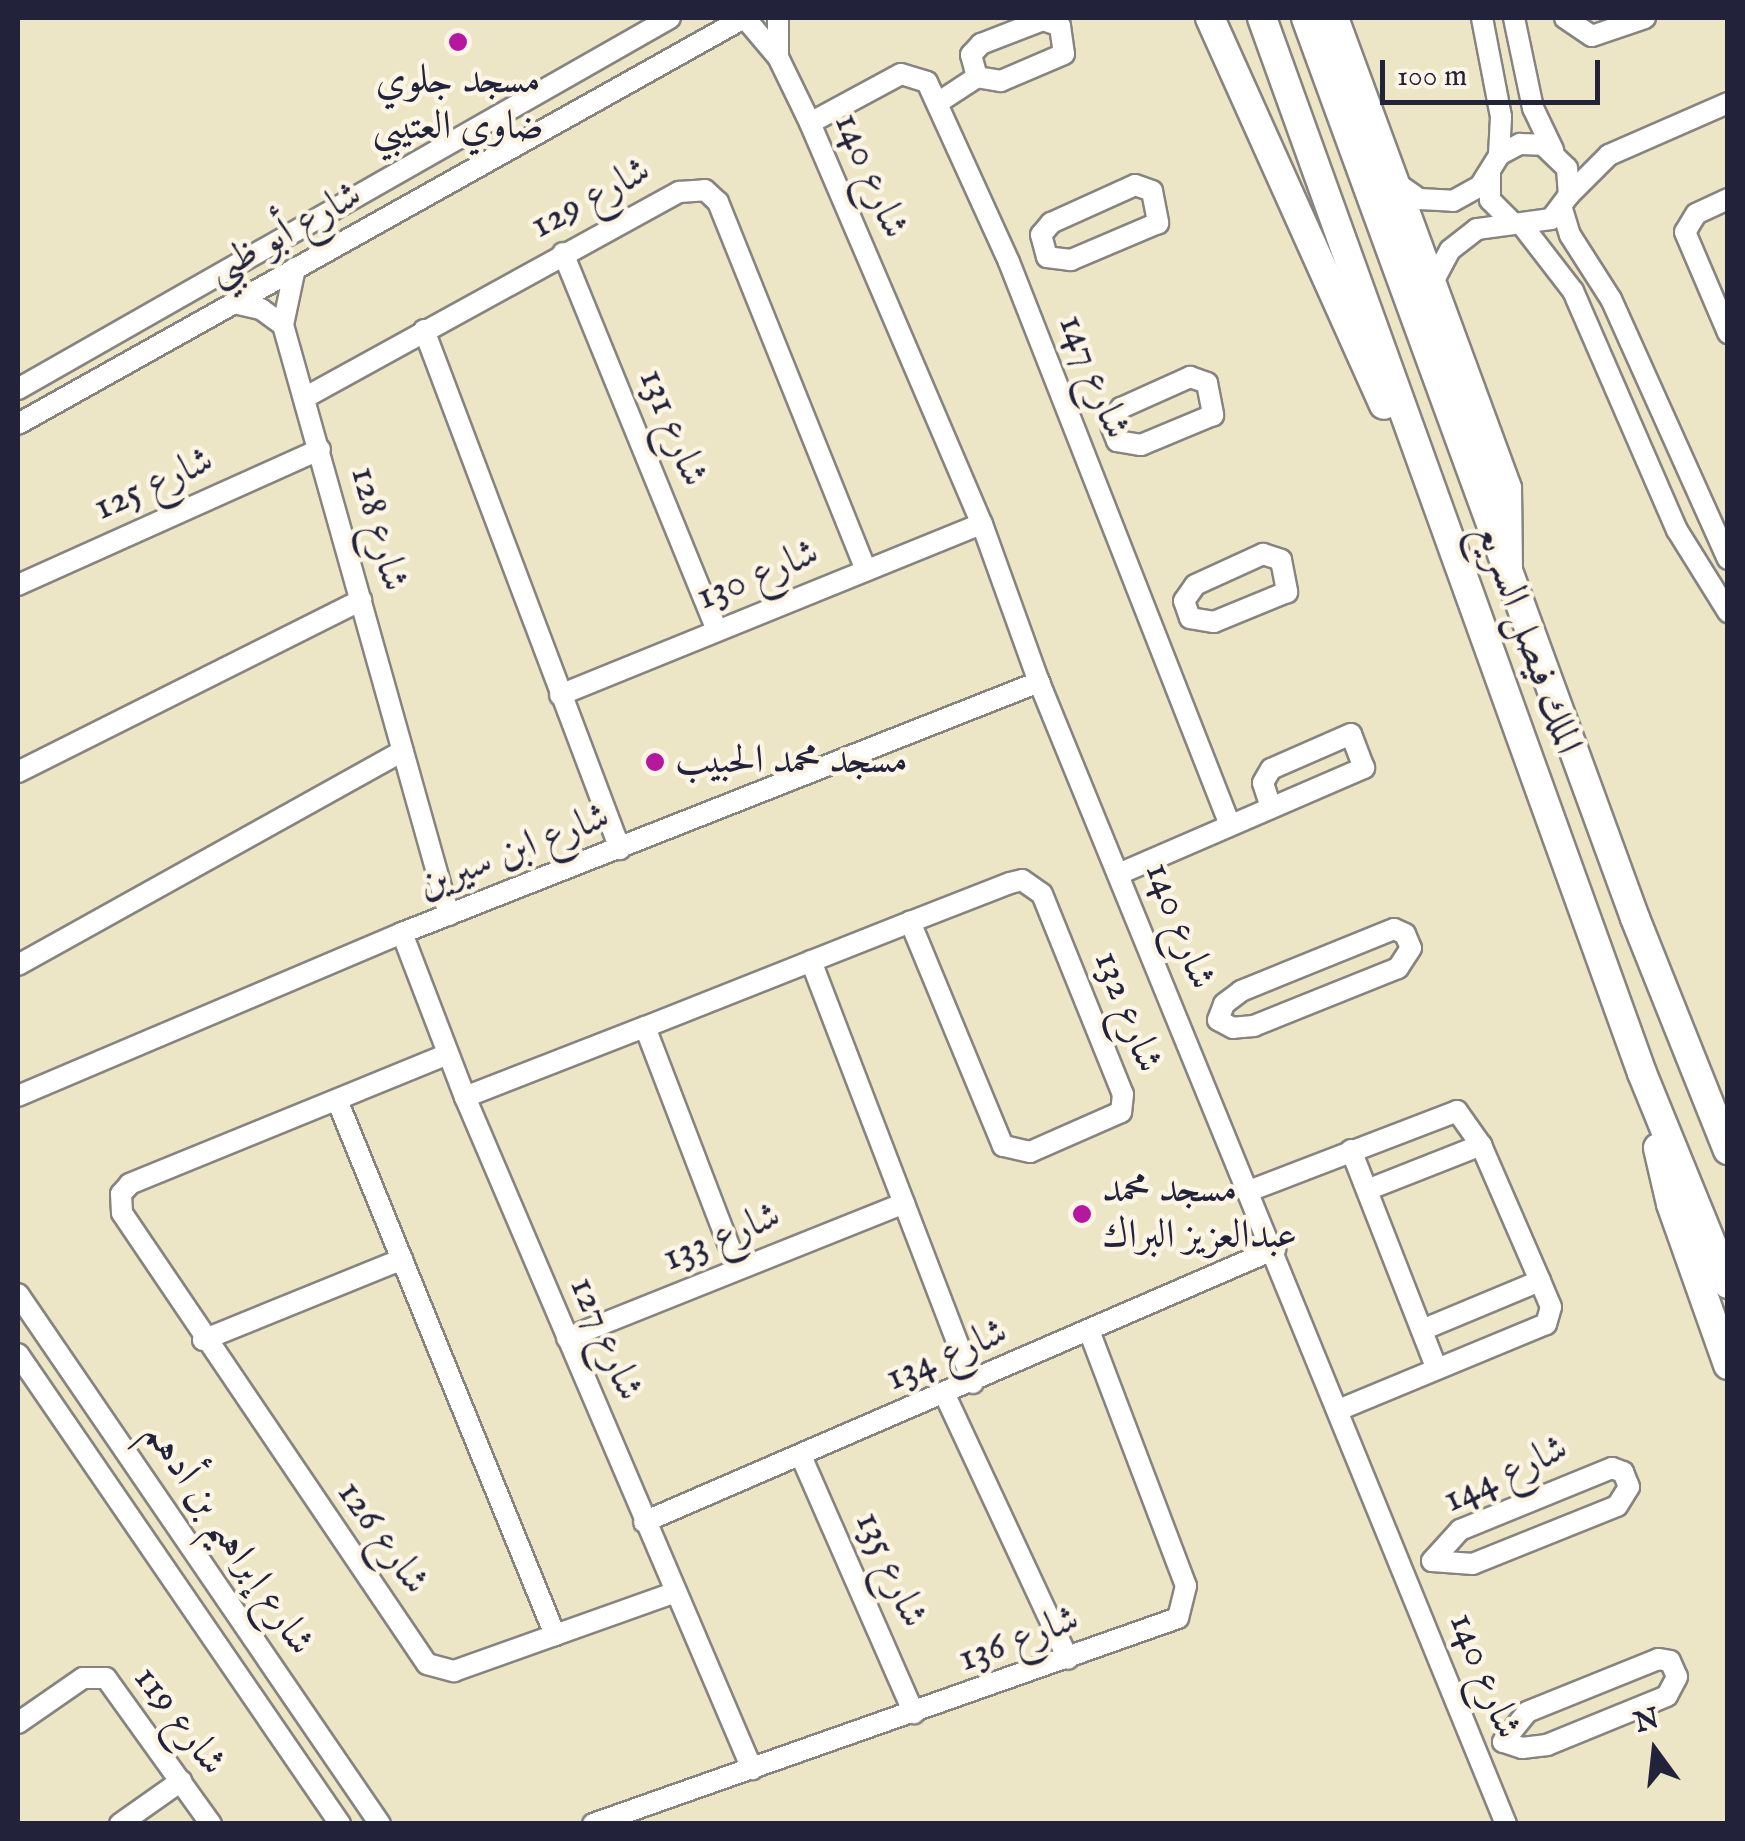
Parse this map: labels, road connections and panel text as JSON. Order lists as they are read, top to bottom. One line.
{"streets":{"highway":["الملك فيصل السريع"],"street":["شارع 140","شارع 129","شارع أبو ظبي","شارع 147","شارع 131","شارع 125","شارع 128","شارع 130","شارع ابن سيرين","شارع 132","شارع 133","شارع 127","شارع 134","شارع 144","شارع 126","شارع إبراهيم بن أدهم","شارع 135","شارع 136","شارع 119"]},"crossings":[["شارع 140","شارع أبو ظبي"],["شارع 140","شارع 147"],["شارع 140","شارع 130"],["شارع 140","شارع ابن سيرين"],["شارع 140","شارع 134"],["شارع 140","شارع 144"],["شارع 129","شارع 131"],["شارع 129","شارع 128"],["شارع 129","شارع 130"],["شارع أبو ظبي","شارع 128"],["شارع 131","شارع 130"],["شارع 125","شارع 128"],["شارع 128","شارع ابن سيرين"],["شارع ابن سيرين","شارع 127"],["شارع 132","شارع 127"],["شارع 133","شارع 127"],["شارع 127","شارع 134"],["شارع 127","شارع 126"],["شارع 127","شارع 136"],["شارع 134","شارع 135"],["شارع 134","شارع 136"],["شارع 135","شارع 136"]],"places":["مسجد جلوي ضاوي العتيبي","مسجد محمد الحبيب","مسجد محمد عبدالعزيز البراك"],"scale_bar":"100 m","north":"top"}
